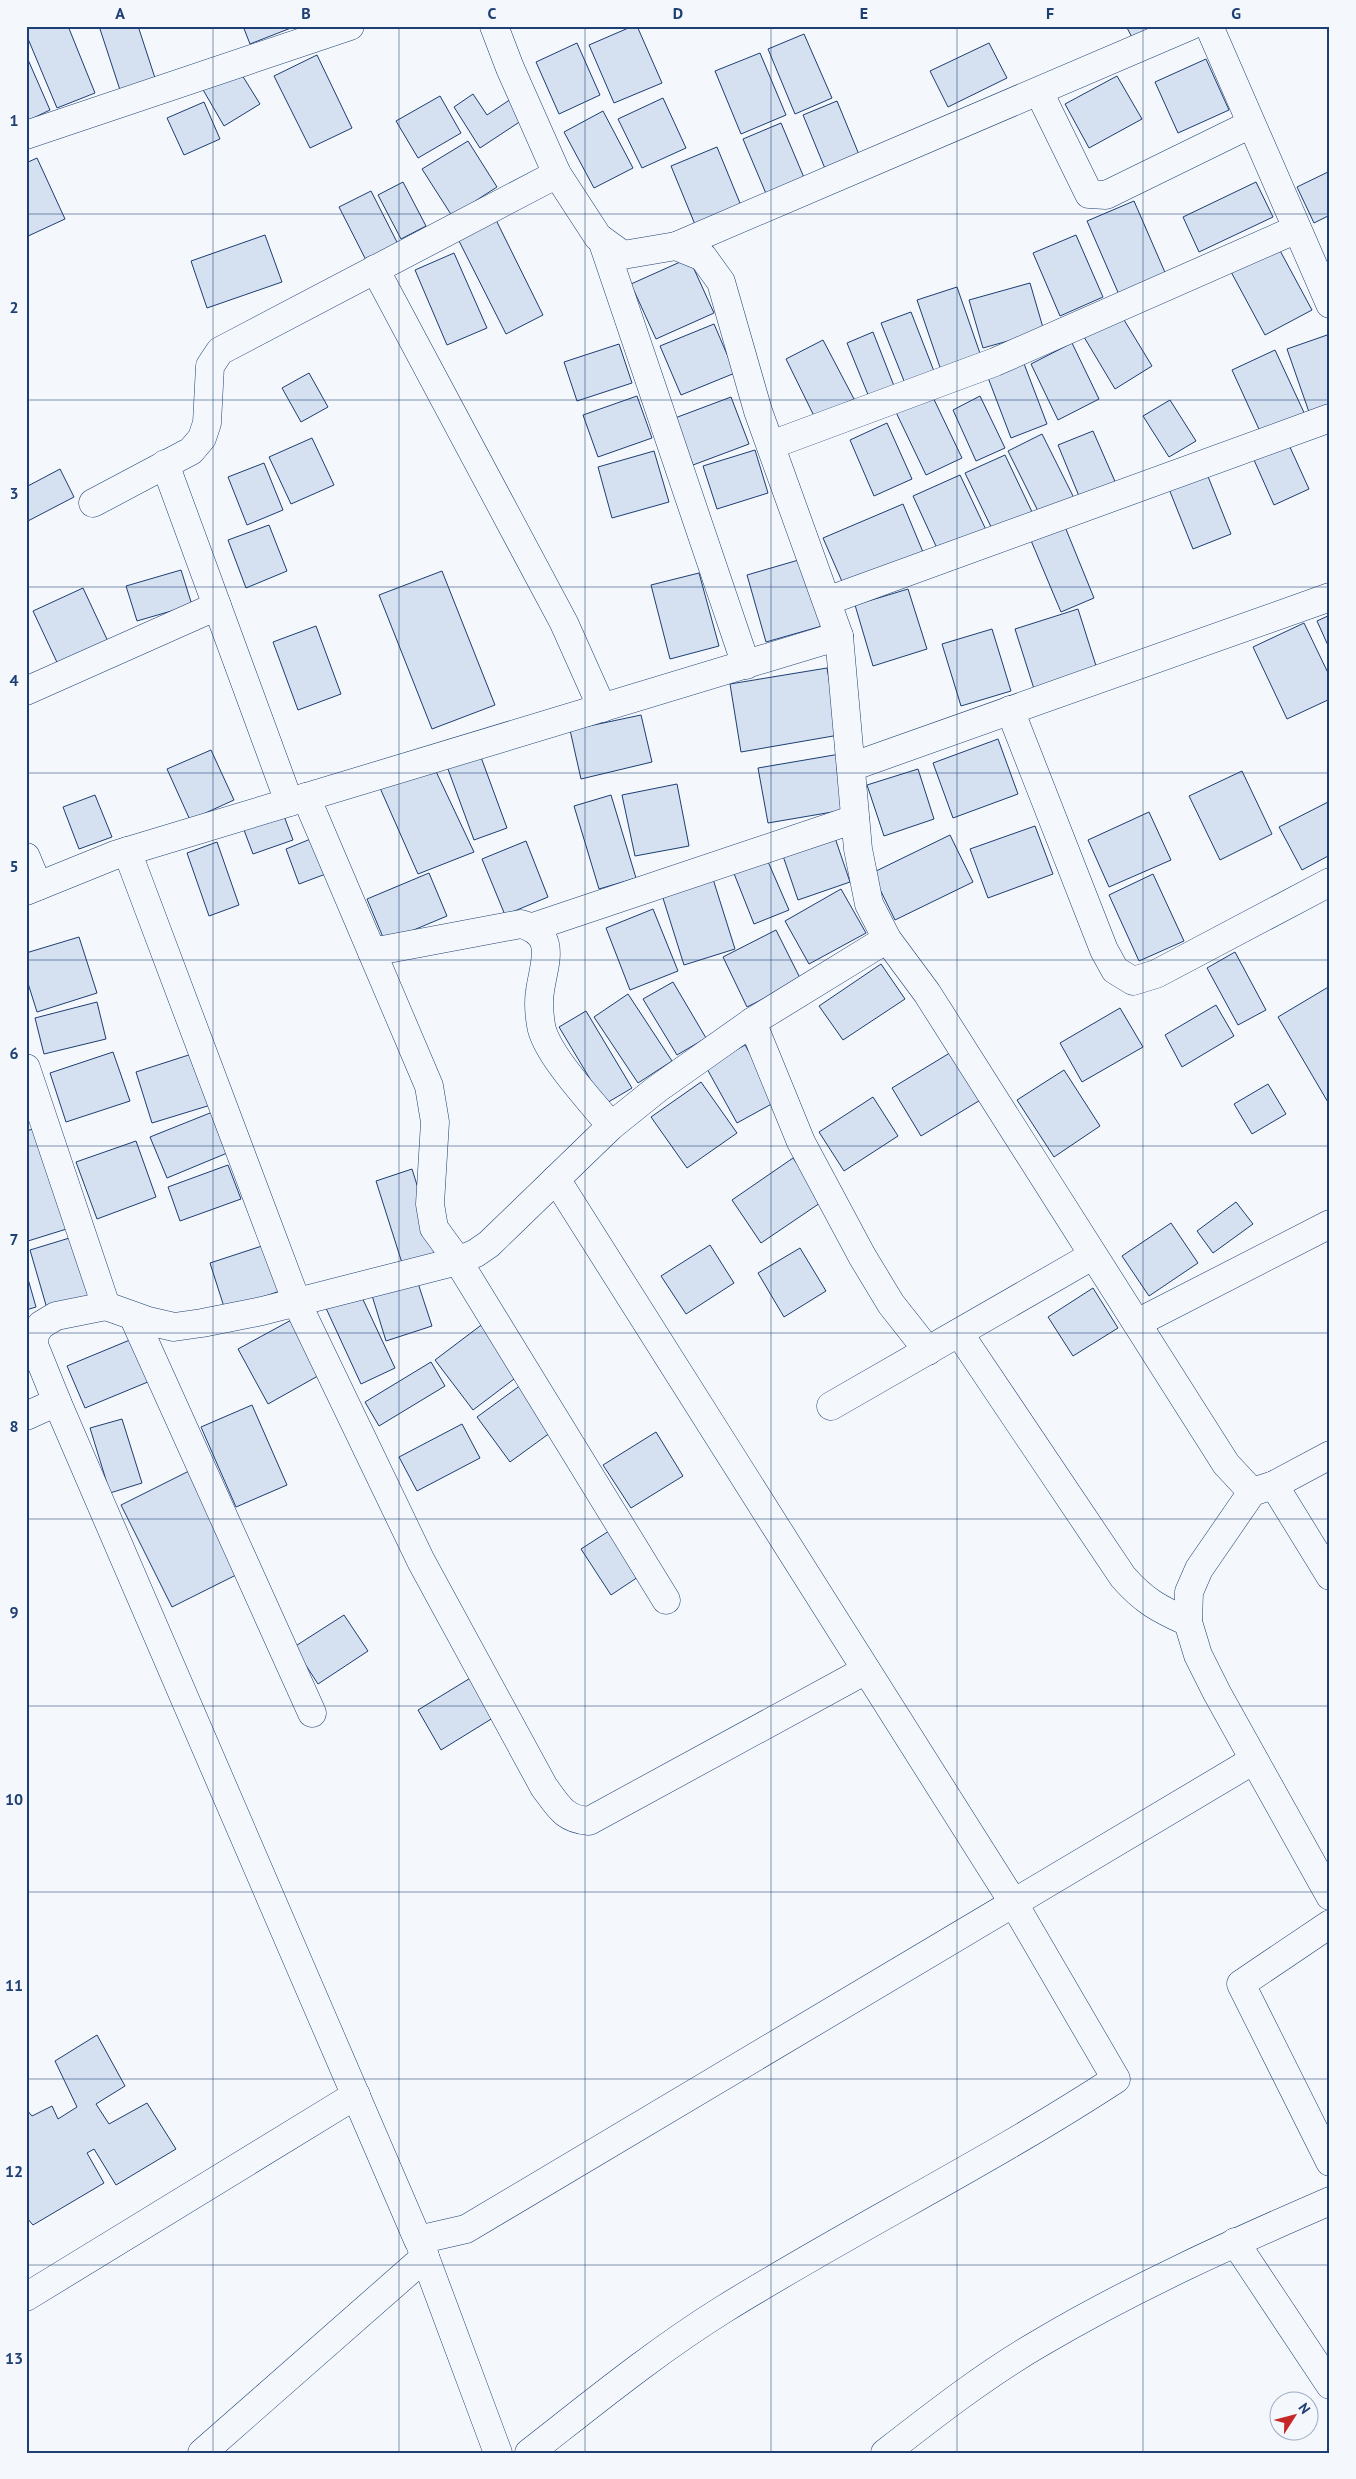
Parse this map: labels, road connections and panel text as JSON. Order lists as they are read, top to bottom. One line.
{"north":"top right","grid":{"columns":["A","B","C","D","E","F","G"],"rows":["1","2","3","4","5","6","7","8","9","10","11","12","13"]}}
